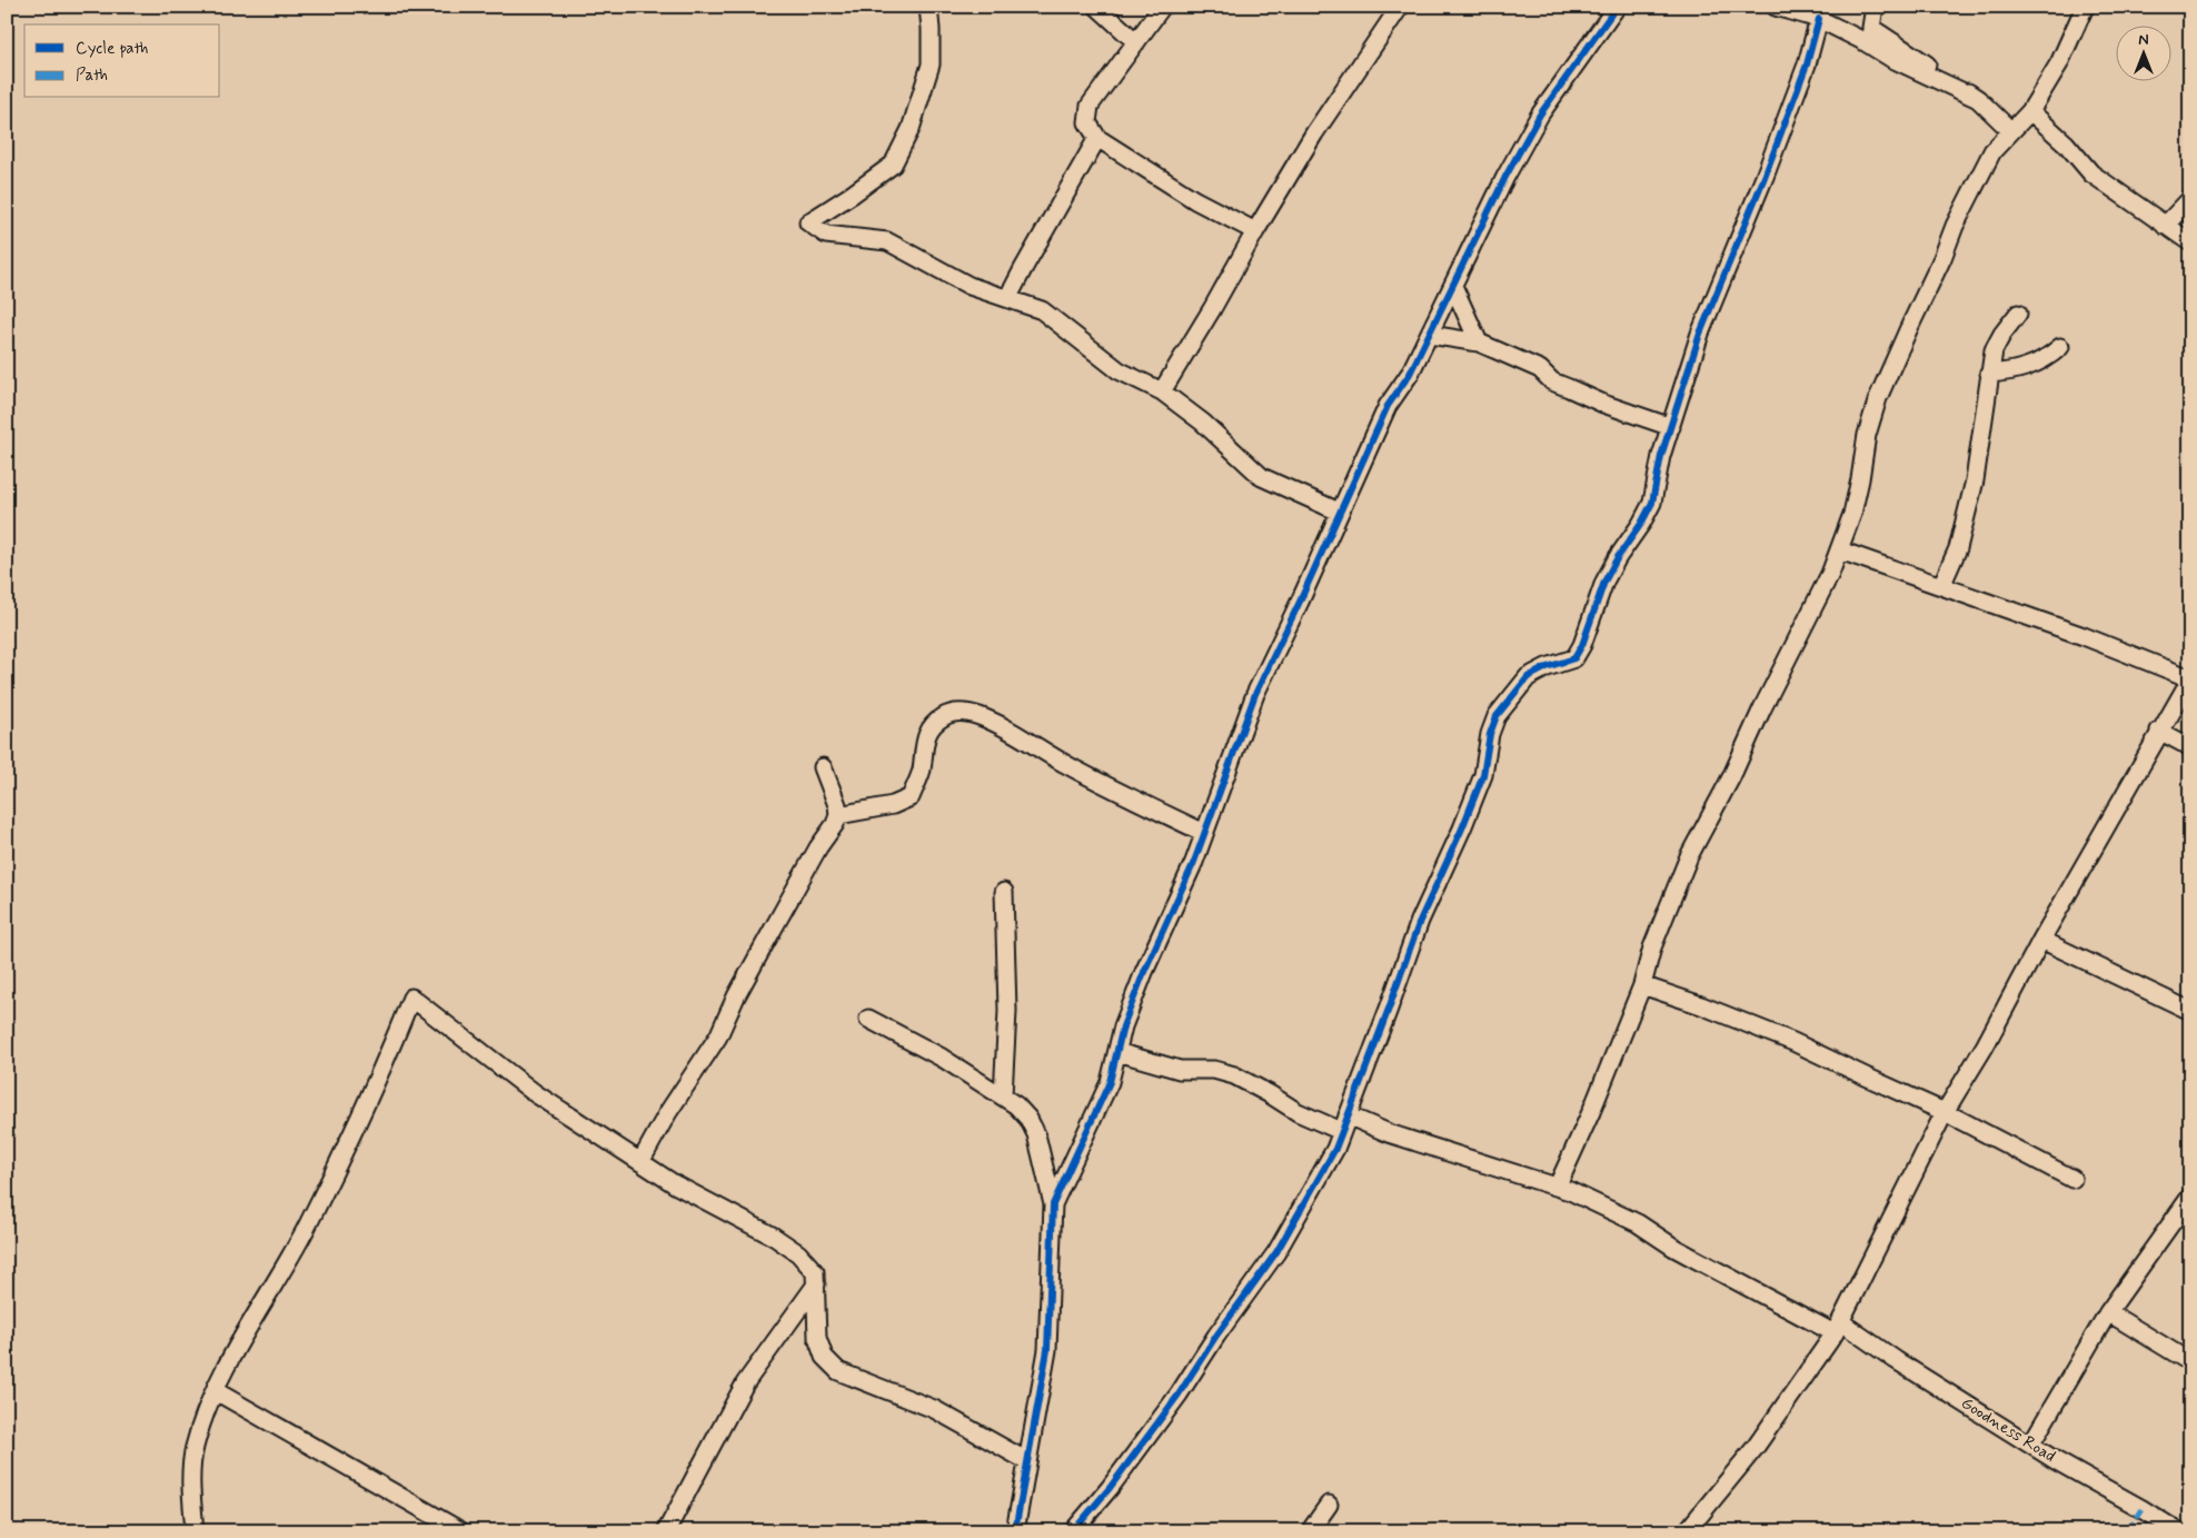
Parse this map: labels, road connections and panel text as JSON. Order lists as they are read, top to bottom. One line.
{"streets":{"street":["Goodness Road"]},"legend":["Cycle path","Path"],"north":"top"}
